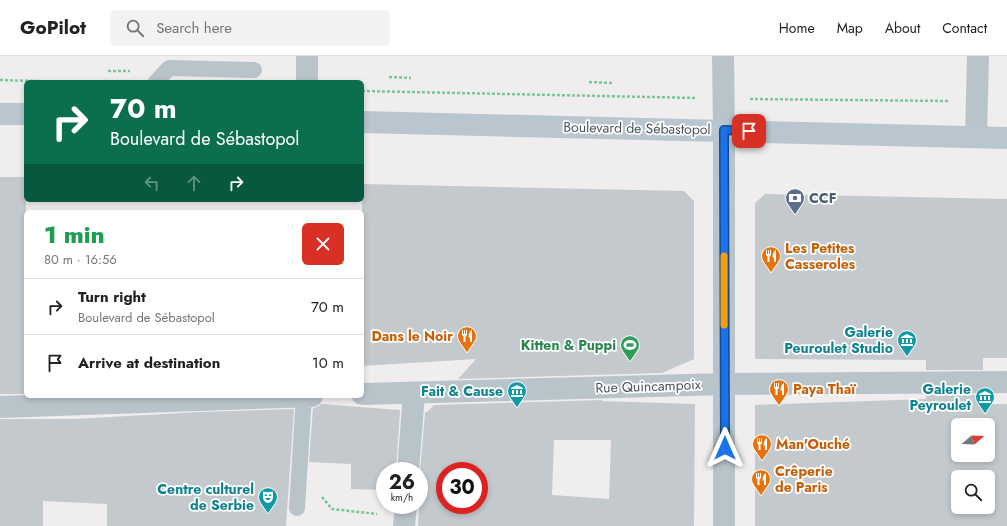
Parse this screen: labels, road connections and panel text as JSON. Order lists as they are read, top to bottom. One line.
{"streets":{"main road":["Boulevard de Sébastopol"],"street":["Rue Quincampoix"]},"places":{"bank":["CCF"],"restaurant":["Les Petites Casseroles","Dans le Noir","Paya Thaï","Man'Ouché","Crêperie de Paris"],"museum":["Galerie Peuroulet Studio","Fait & Cause","Galerie Peyroulet"],"sports":["Kitten & Puppi"],"theatre":["Centre culturel de Serbie"]},"north":"right","page":{"header":"GoPilot","search":"Search here","nav":["Home","Map","About","Contact"],"turn":["70 m","Boulevard de Sébastopol"],"heading":["1 min","80 m · 16:56"],"list":[{"name":"Turn right","note":"Boulevard de Sébastopol","value":"70 m"},{"name":"Arrive at destination","value":"10 m"}],"speed":"26 km/h","limit":"30"}}
